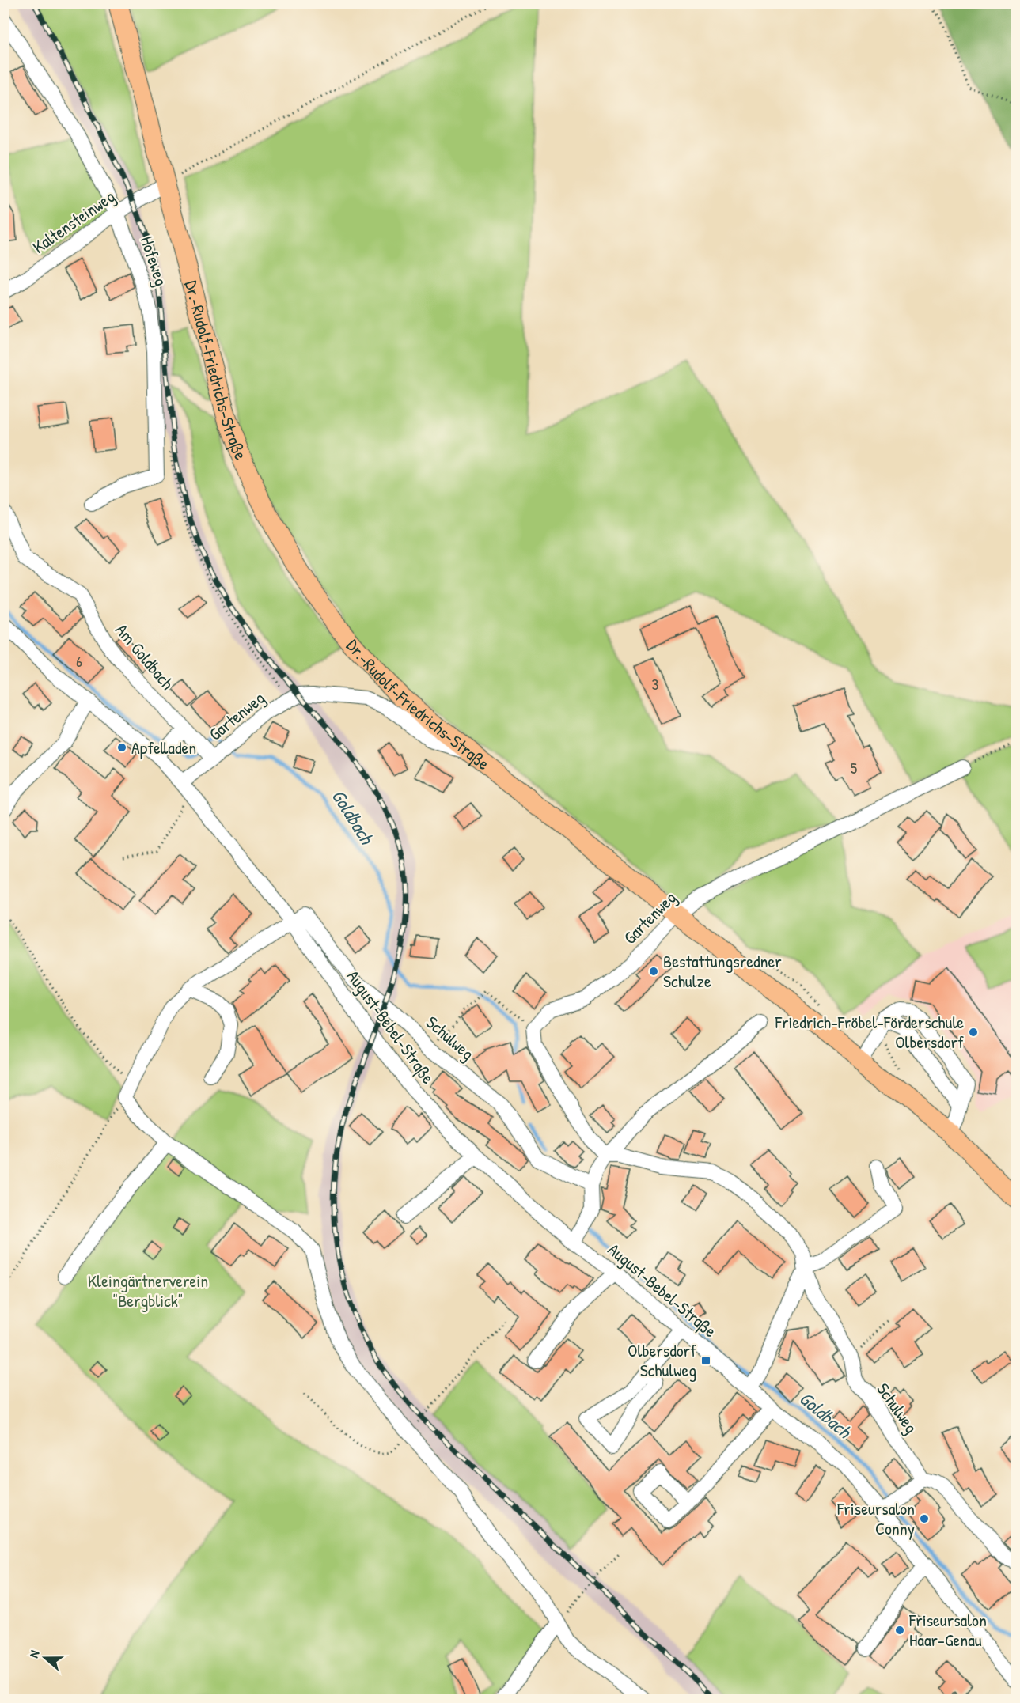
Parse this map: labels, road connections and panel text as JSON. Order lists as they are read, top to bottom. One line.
{"streets":{"main road":["Dr.-Rudolf-Friedrichs-Straße"],"street":["Kaltensteinweg","Hofeweg","Am Goldbach","Gartenweg","August-Bebel-Straße","Schulweg"]},"crossings":[["Kaltensteinweg","Hofeweg"],["Kaltensteinweg","Dr.-Rudolf-Friedrichs-Straße"],["Dr.-Rudolf-Friedrichs-Straße","Gartenweg"],["Am Goldbach","Gartenweg"],["Gartenweg","August-Bebel-Straße"],["August-Bebel-Straße","Schulweg"]],"water":["Goldbach"],"parks":["Kleingärtnerverein \"Bergblick\""],"places":{"other":["Apfelladen","Bestattungsredner Schulze","Friedrich-Fröbel-Förderschule Olbersdorf","Friseursalon Conny","Friseursalon Haar-Genau"],"transit":["Olbersdorf Schulweg"]},"house_numbers":["6","3","5"],"north":"left"}
